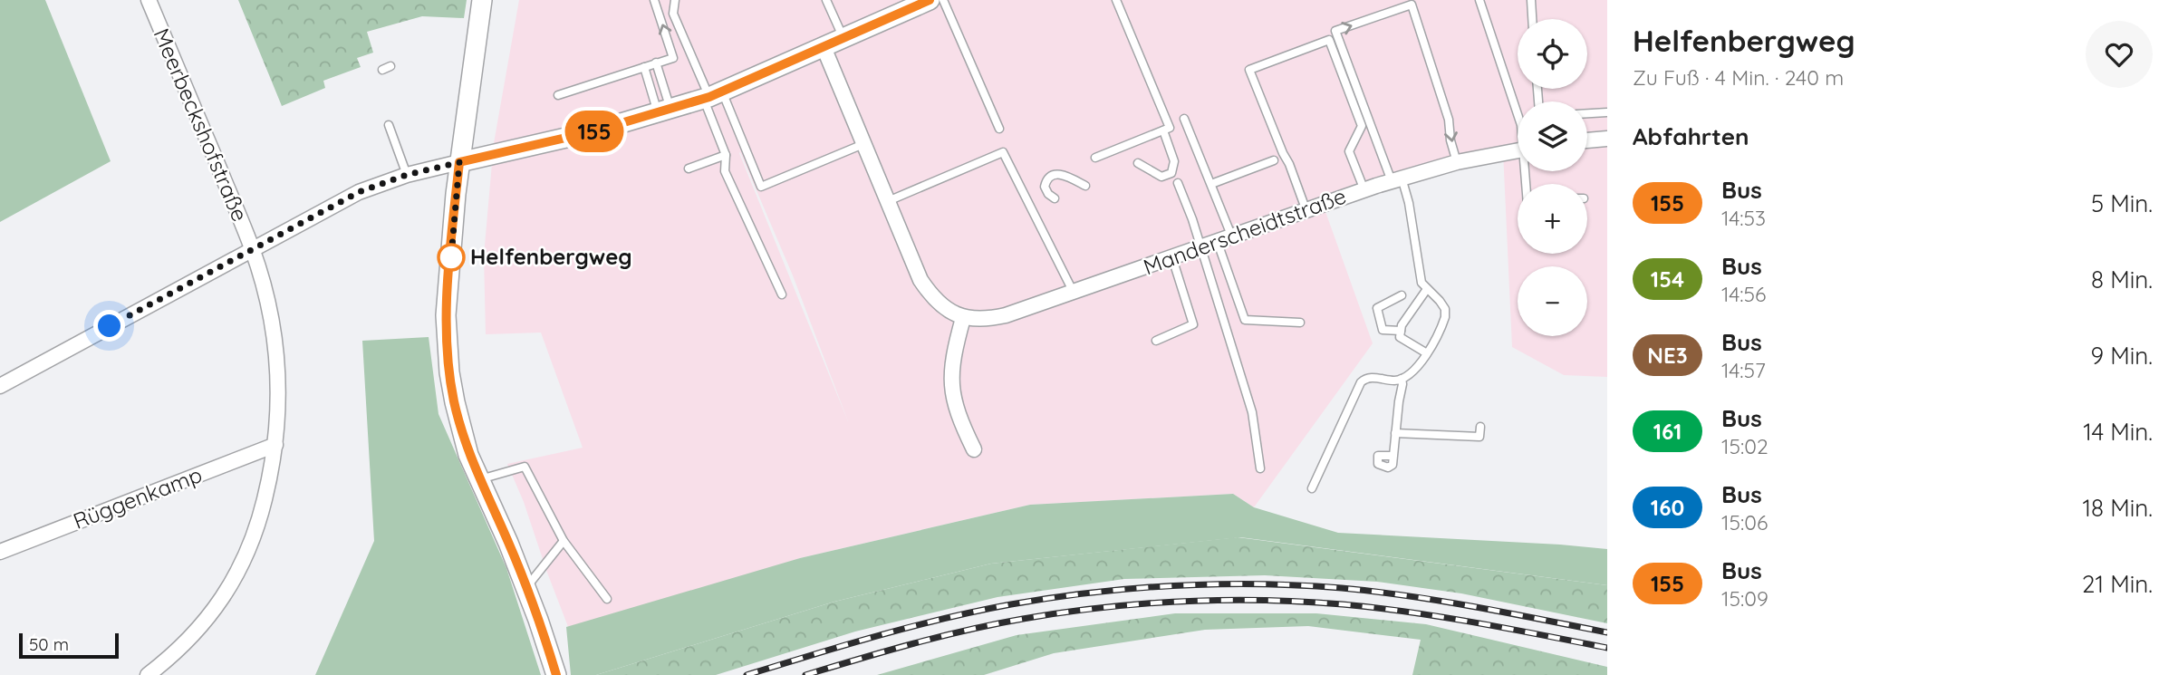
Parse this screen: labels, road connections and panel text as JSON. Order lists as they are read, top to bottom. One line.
{"streets":{"street":["Meerbeckshofstraße","Manderscheidtstraße","Rüggenkamp"]},"crossings":[["Meerbeckshofstraße","Rüggenkamp"]],"places":["Helfenbergweg"],"lines":["bus line 155"],"scale_bar":"50 m","page":{"on_map":"155","heading":[["Helfenbergweg","Zu Fuß · 4 Min. · 240 m"],"Abfahrten"],"map_buttons":["+","−"],"list":[{"mark":"155","name":"Bus","note":"14:53","value":"5 Min."},{"mark":"154","name":"Bus","note":"14:56","value":"8 Min."},{"mark":"NE3","name":"Bus","note":"14:57","value":"9 Min."},{"mark":"161","name":"Bus","note":"15:02","value":"14 Min."},{"mark":"160","name":"Bus","note":"15:06","value":"18 Min."},{"mark":"155","name":"Bus","note":"15:09","value":"21 Min."}],"scale":"50 m"}}
